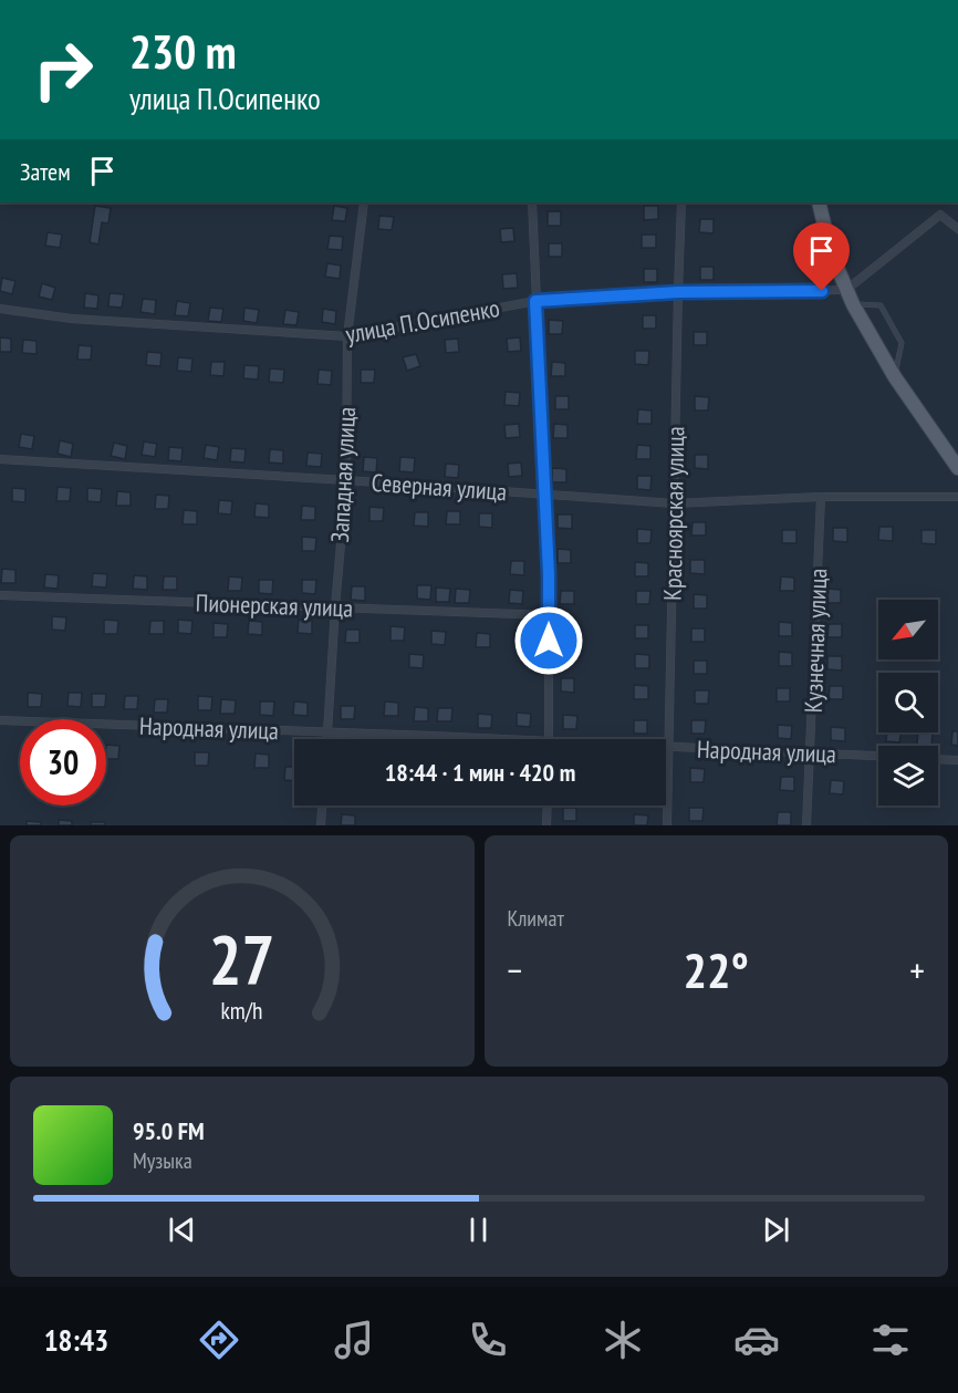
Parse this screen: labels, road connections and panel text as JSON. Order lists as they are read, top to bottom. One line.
{"streets":{"street":["улица П.Осипенко","Западная улица","Северная улица","Красноярская улица","Пионерская улица","Кузнечная улица","Народная улица"]},"crossings":[["улица П.Осипенко","Западная улица"],["улица П.Осипенко","Красноярская улица"],["Западная улица","Северная улица"],["Западная улица","Пионерская улица"],["Западная улица","Народная улица"],["Северная улица","Красноярская улица"],["Северная улица","Кузнечная улица"],["Красноярская улица","Народная улица"],["Кузнечная улица","Народная улица"]],"north":"bottom left","page":{"turn":["230 m","улица П.Осипенко"],"then":"Затем","limit":"30","trip":"18:44 · 1 мин · 420 m","tile":"Климат","heat":["−","22°","+"],"song":["95.0 FM","Музыка"],"tabs":"18:43","gauge":["27","km/h"]}}
